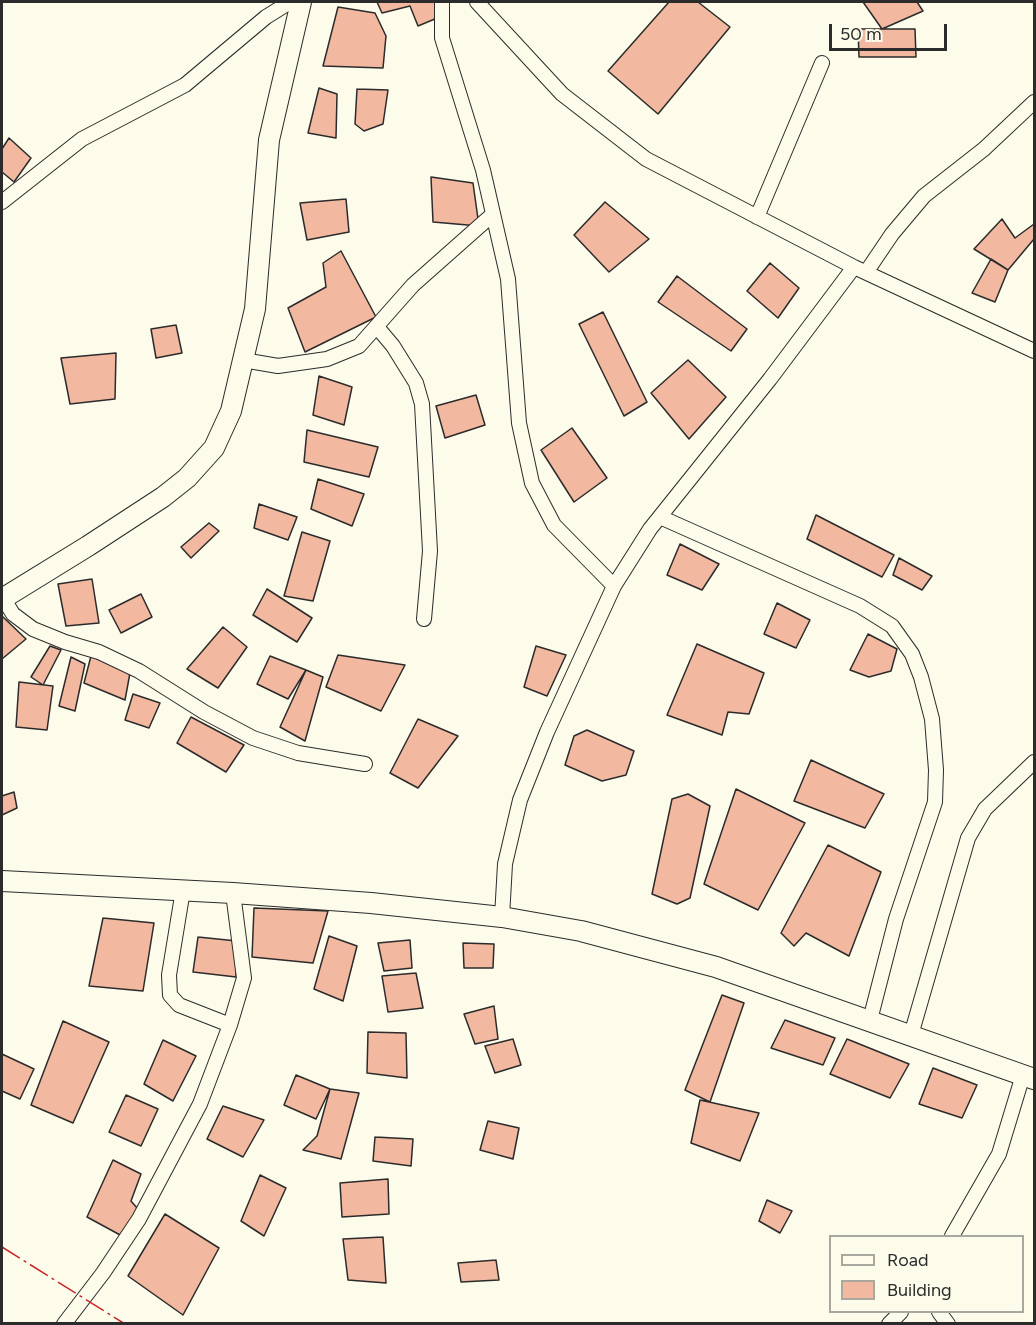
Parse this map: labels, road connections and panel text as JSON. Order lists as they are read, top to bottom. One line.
{"legend":["Road","Building"],"scale_bar":"50 m"}
